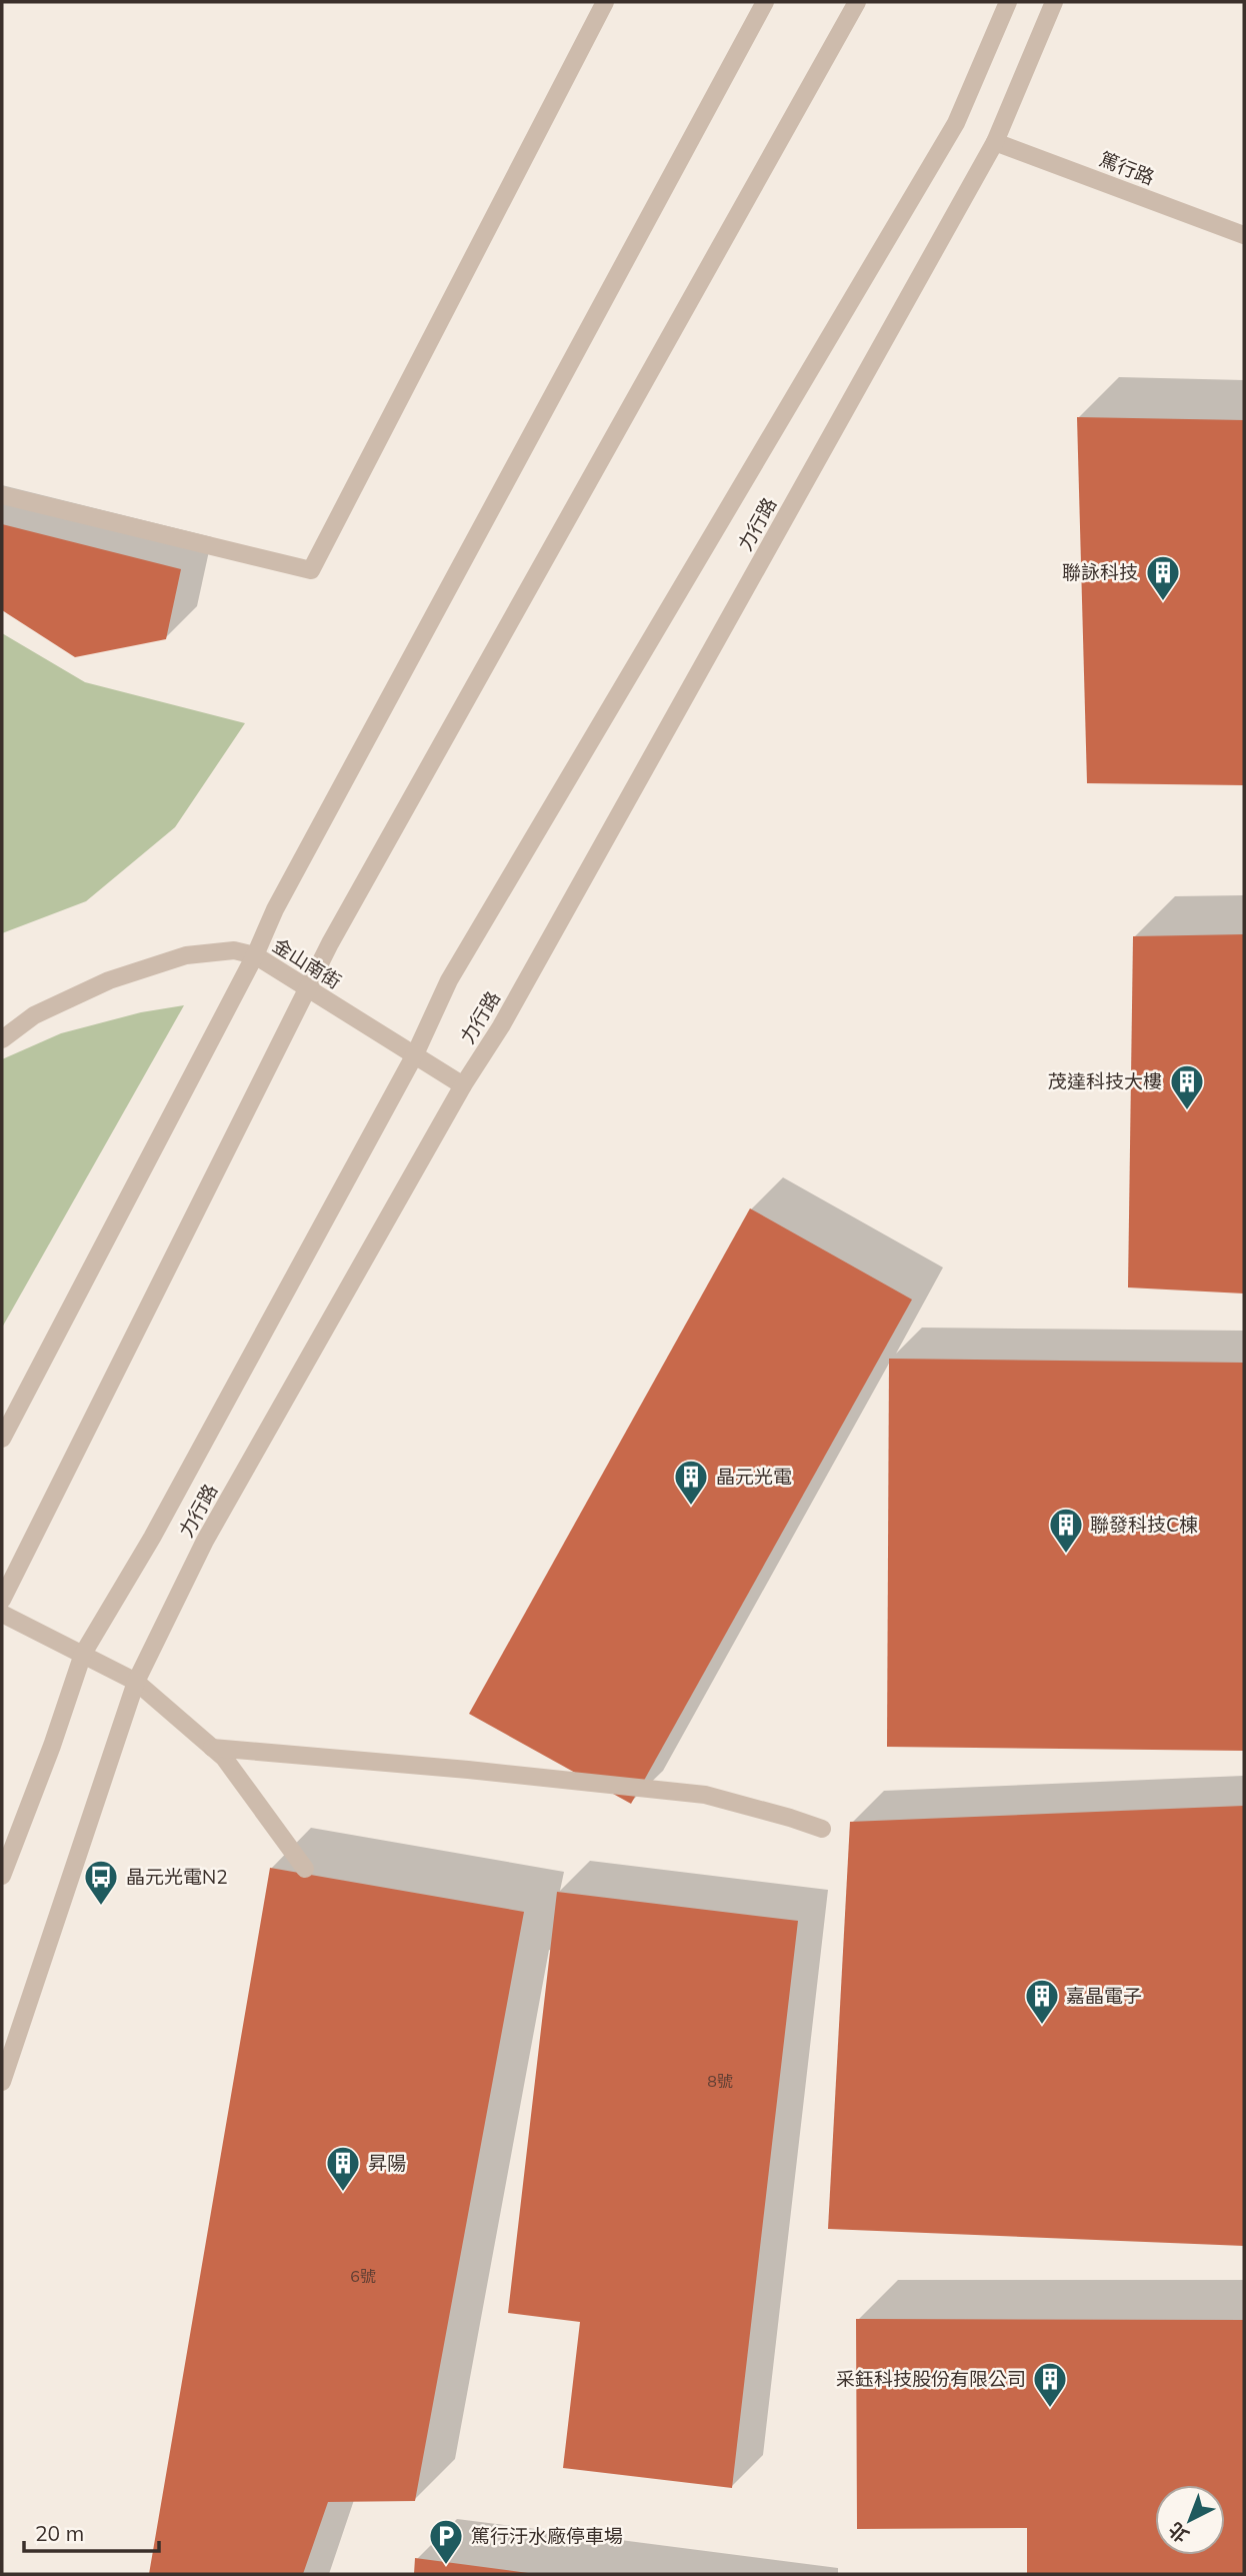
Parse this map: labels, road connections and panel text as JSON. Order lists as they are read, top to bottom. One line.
{"streets":{"street":["篤行路","力行路","金山南街"]},"crossings":[["篤行路","力行路"],["力行路","金山南街"]],"places":{"building":["聯詠科技","茂達科技大樓","晶元光電","聯發科技C棟","嘉晶電子","昇陽","采鈺科技股份有限公司"],"bus stop":["晶元光電N2"],"parking":["篤行汙水廠停車場"]},"house_numbers":["8號","6號"],"scale_bar":"20 m","north":"bottom left"}
